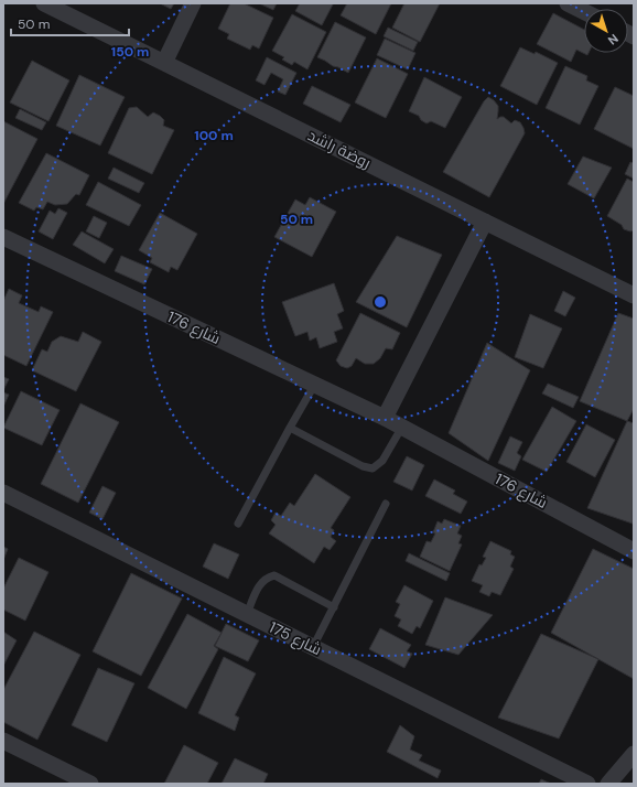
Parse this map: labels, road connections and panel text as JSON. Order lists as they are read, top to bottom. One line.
{"streets":{"street":["روضة راشد","شارع 176","شارع 175"]},"scale_bar":"50 m","north":"bottom right","rings":["150 m","100 m","50 m"]}
